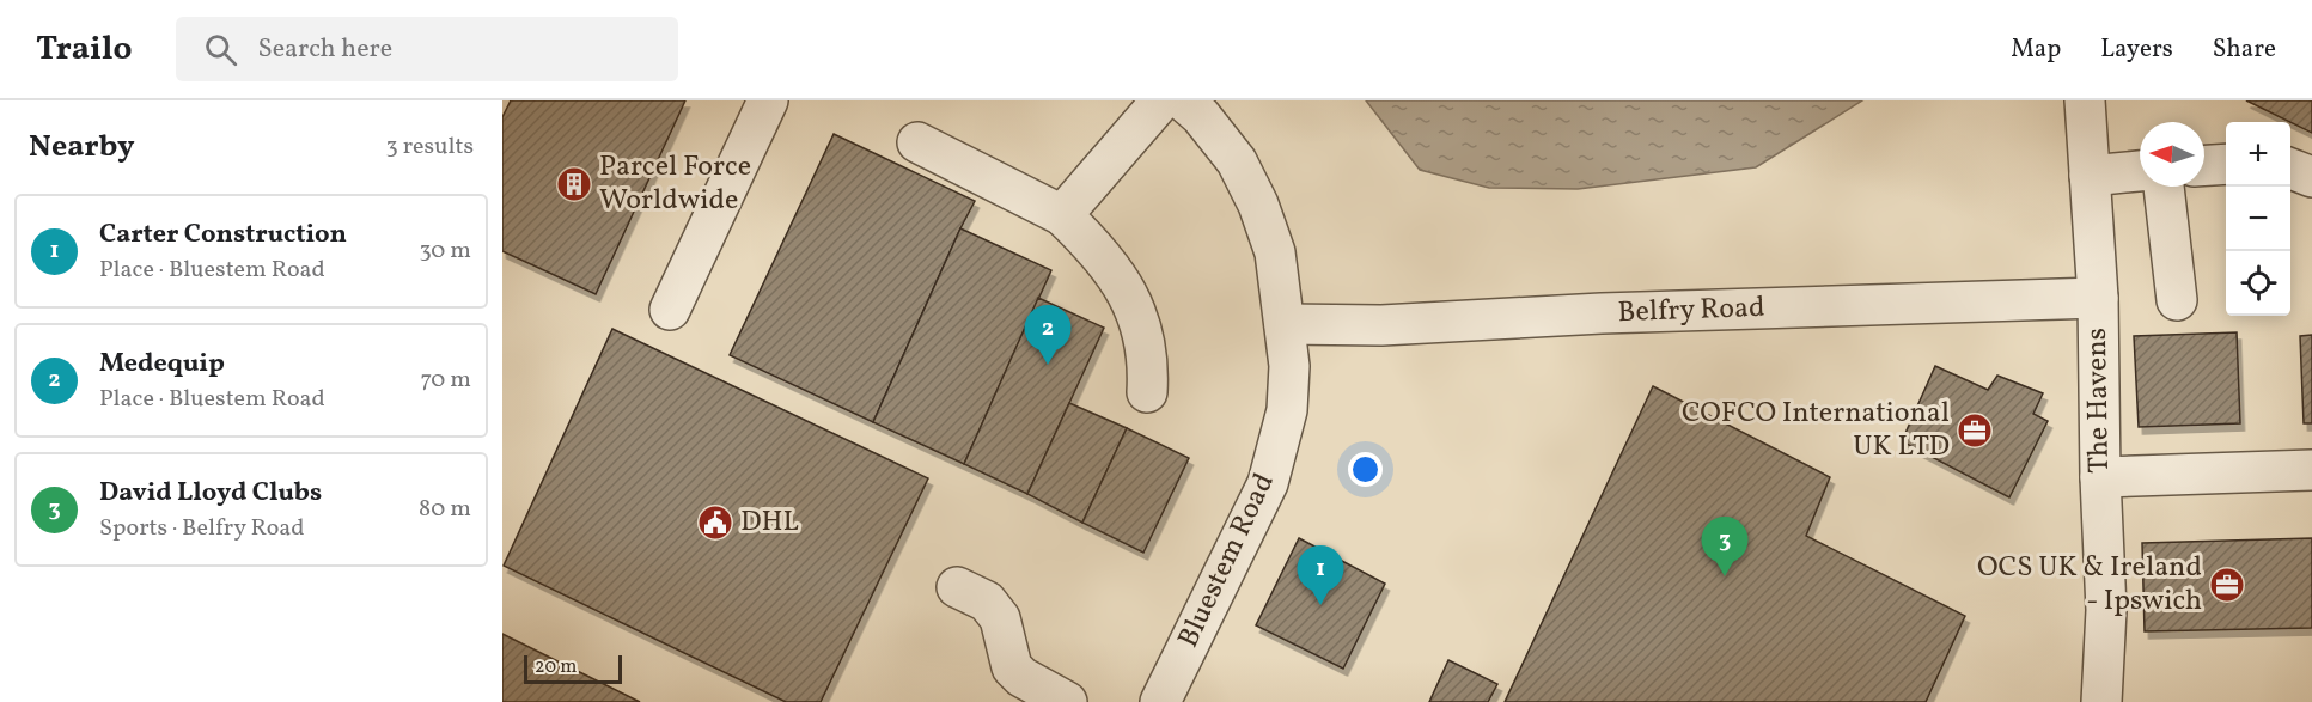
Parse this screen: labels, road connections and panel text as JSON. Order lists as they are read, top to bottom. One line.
{"streets":{"street":["Belfry Road","The Havens","Bluestem Road"]},"crossings":[["Belfry Road","The Havens"],["Belfry Road","Bluestem Road"]],"places":{"building":["Parcel Force Worldwide"],"office":["COFCO International UK LTD","OCS UK & Ireland - Ipswich"],"public building":["DHL"]},"scale_bar":"20 m","north":"left","page":{"header":"Trailo","search":"Search here","nav":["Map","Layers","Share"],"heading":["Nearby","3 results"],"map_buttons":["+","−"],"list":[{"mark":"1","name":"Carter Construction","note":"Place · Bluestem Road","value":"30 m"},{"mark":"2","name":"Medequip","note":"Place · Bluestem Road","value":"70 m"},{"mark":"3","name":"David Lloyd Clubs","note":"Sports · Belfry Road","value":"80 m"}],"pins":["2","3","1"],"scale":"20 m"}}
